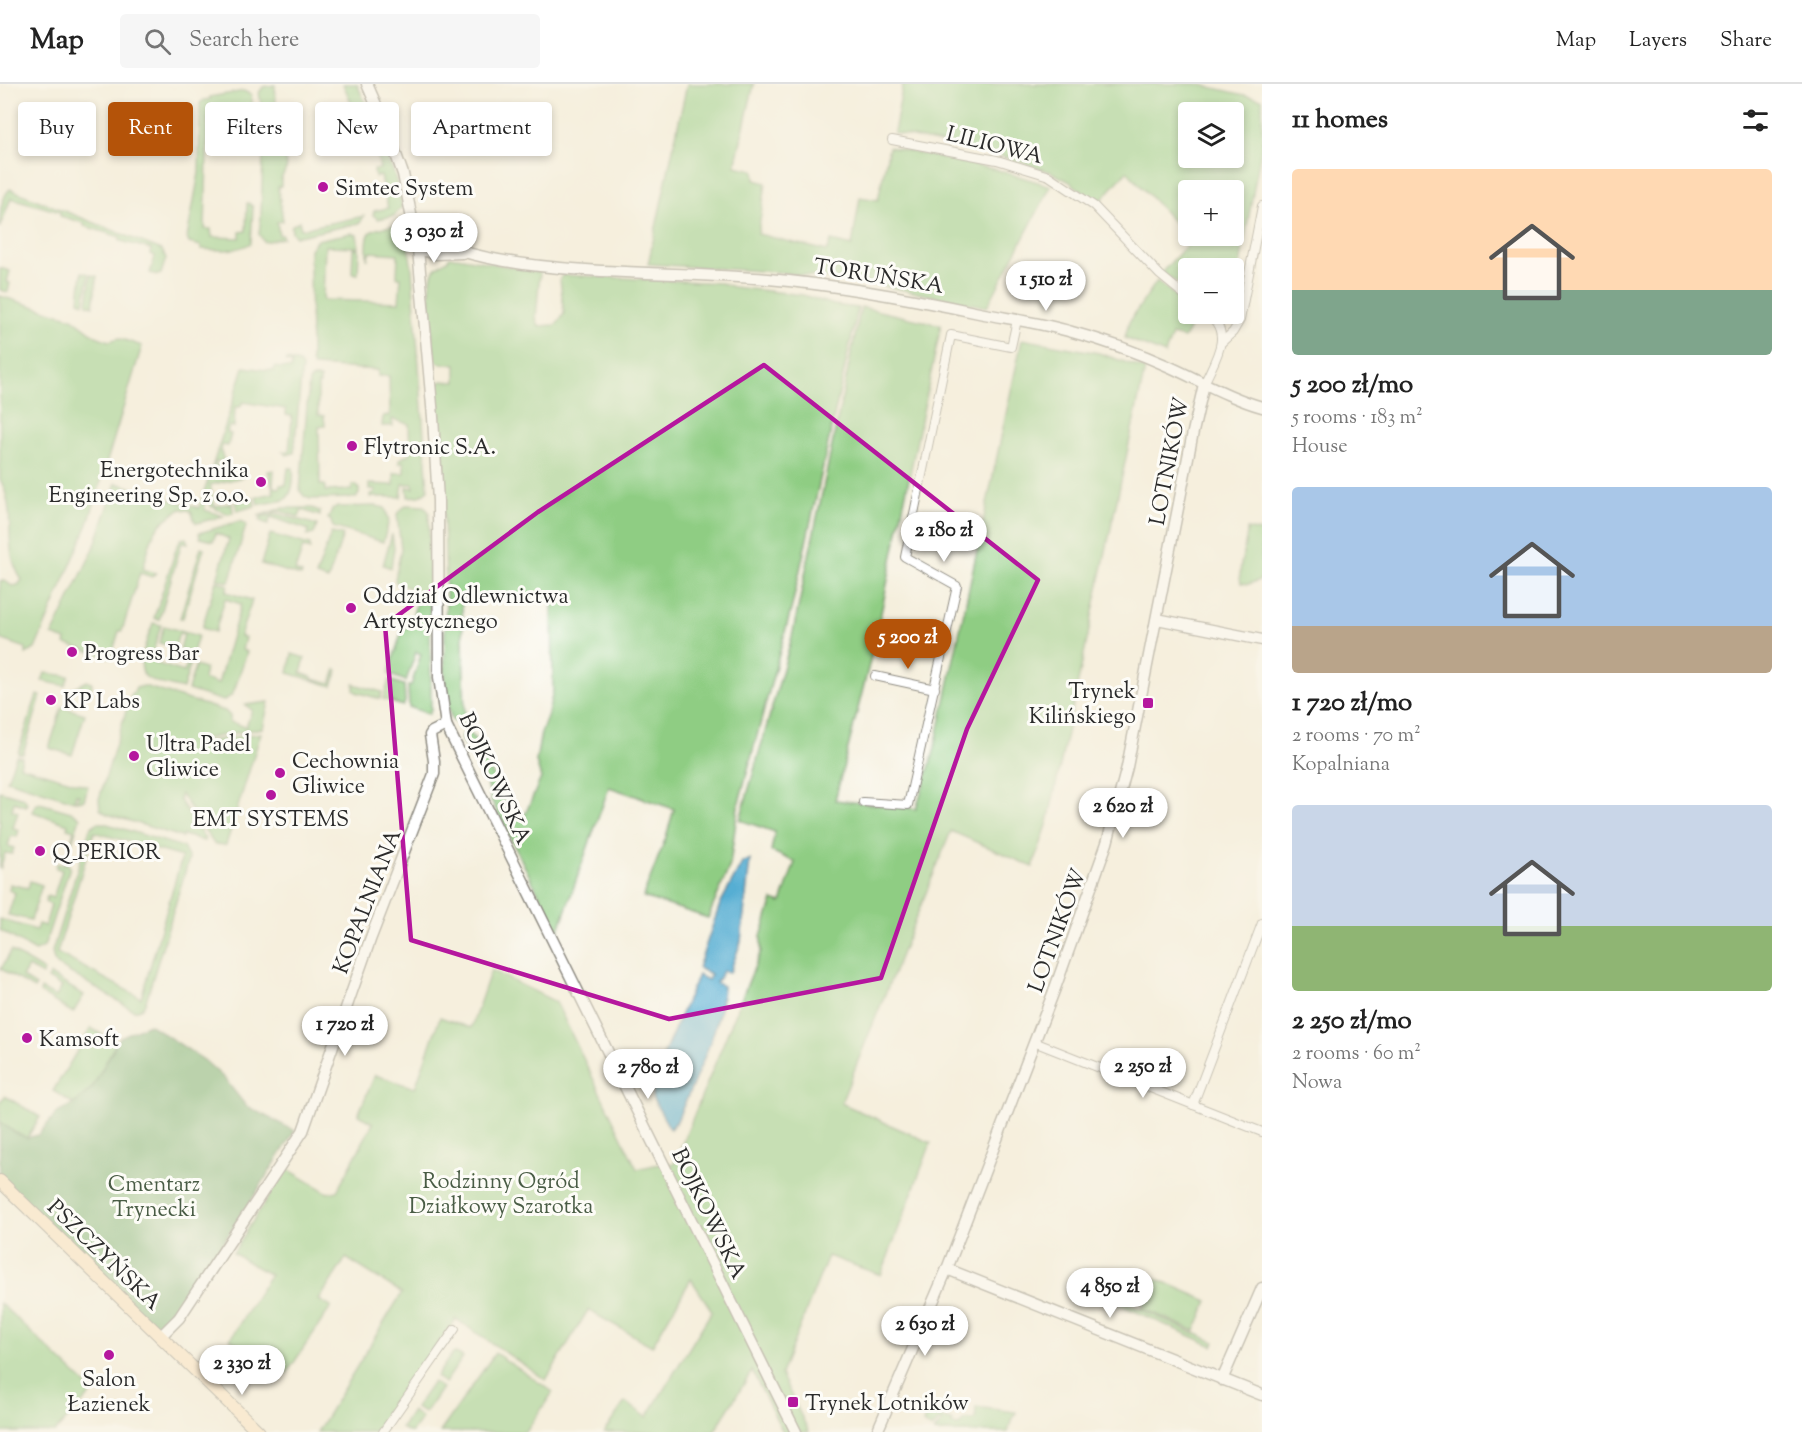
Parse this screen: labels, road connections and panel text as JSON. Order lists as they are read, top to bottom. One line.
{"streets":{"main road":["PSZCZYŃSKA"],"street":["LILIOWA","TORUŃSKA","LOTNIKÓW","BOJKOWSKA","KOPALNIANA"]},"crossings":[["TORUŃSKA","LOTNIKÓW"],["TORUŃSKA","BOJKOWSKA"],["BOJKOWSKA","KOPALNIANA"],["KOPALNIANA","PSZCZYŃSKA"]],"parks":["Rodzinny Ogród Działkowy Szarotka","Cmentarz Trynecki"],"places":{"other":["Simtec System","Flytronic S.A.","Energotechnika Engineering Sp. z o.o.","Oddział Odlewnictwa Artystycznego","Progress Bar","KP Labs","Ultra Padel Gliwice","Cechownia Gliwice","EMT SYSTEMS","Q_PERIOR","Kamsoft","Salon Łazienek"],"transit":["Trynek Kilińskiego","Trynek Lotników"]},"page":{"header":"Map","search":"Search here","nav":["Map","Layers","Share"],"heading":"11 homes","map_buttons":["+","−"],"chip":["Buy","Rent","Filters","New","Apartment"],"list":[{"name":"5 200 zł/mo","note":"5 rooms · 183 m² · House"},{"name":"1 720 zł/mo","note":"2 rooms · 70 m² · Kopalniana"},{"name":"2 250 zł/mo","note":"2 rooms · 60 m² · Nowa"}],"price":["3 030 zł","1 510 zł","2 180 zł","5 200 zł","2 620 zł","1 720 zł","2 250 zł","2 780 zł","4 850 zł","2 630 zł","2 330 zł"]}}
